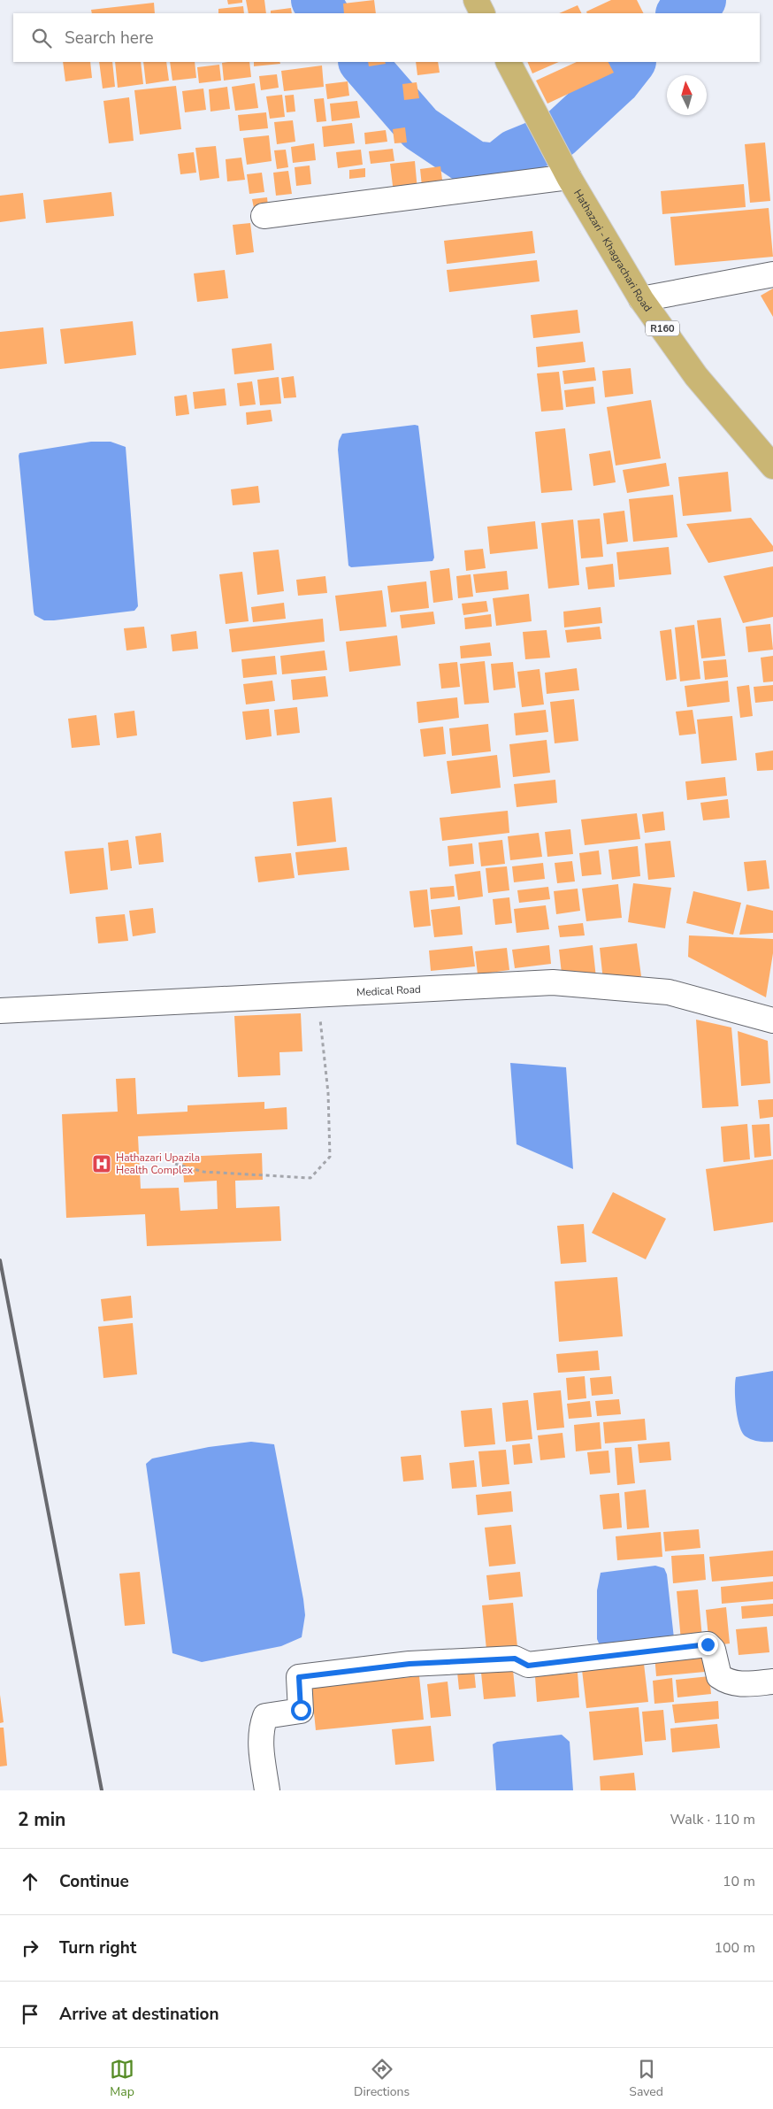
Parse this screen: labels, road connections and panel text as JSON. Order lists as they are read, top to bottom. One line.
{"streets":{"main road":["Hathazari - Khagrachari Road","R160"],"street":["Medical Road"]},"places":{"hospital":["Hathazari Upazila Health Complex"]},"north":"top","page":{"search":"Search here","heading":["2 min","Walk · 110 m"],"list":[["Continue","10 m"],["Turn right","100 m"],"Arrive at destination"],"nav":["Map","Directions","Saved"]}}
